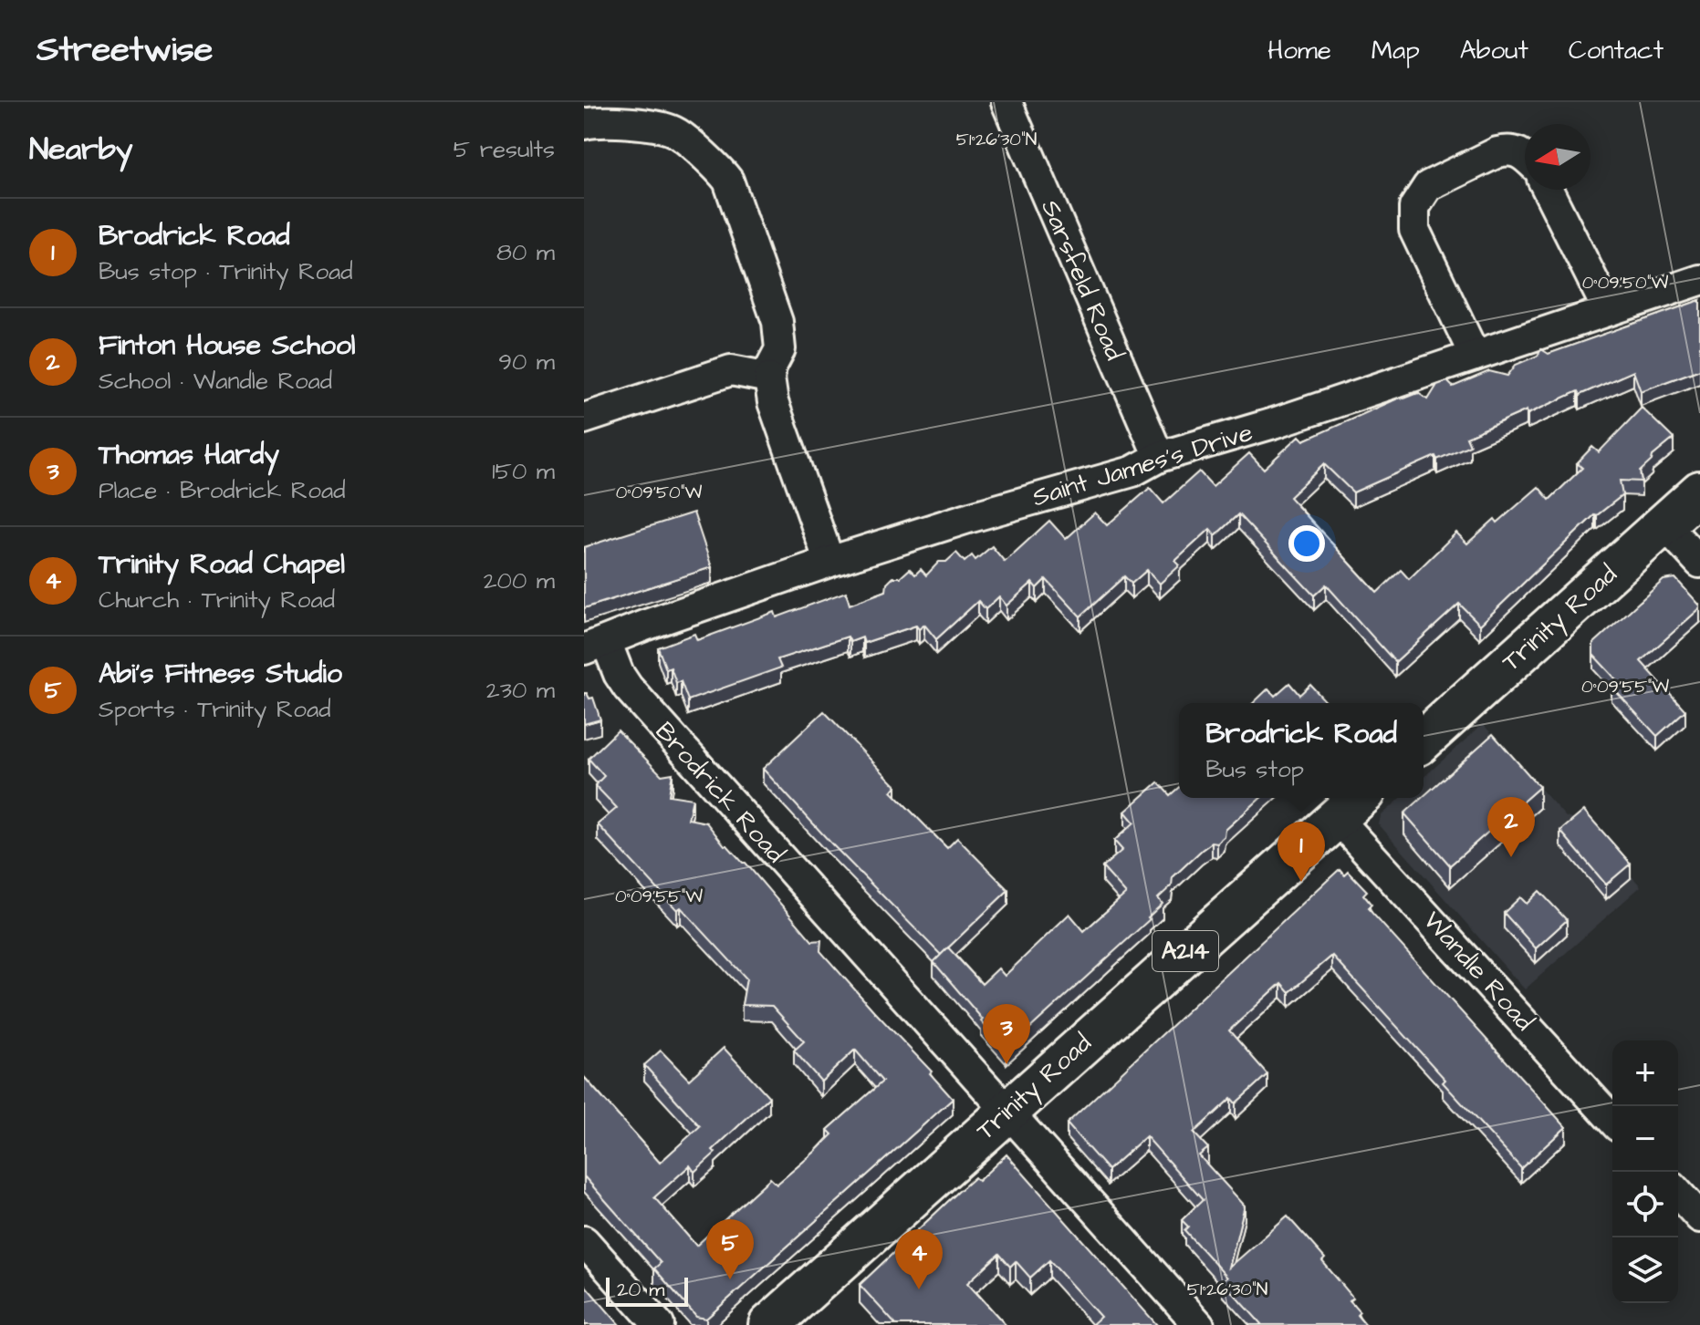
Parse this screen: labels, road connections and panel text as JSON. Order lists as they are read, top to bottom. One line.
{"streets":{"highway":["Trinity Road","A214"],"street":["Sarsfeld Road","Saint James's Drive","Brodrick Road","Wandle Road"]},"crossings":[["Sarsfeld Road","Saint James's Drive"],["Saint James's Drive","Brodrick Road"],["Trinity Road","Brodrick Road"],["Trinity Road","Wandle Road"]],"scale_bar":"20 m","north":"left","page":{"header":"Streetwise","nav":["Home","Map","About","Contact"],"heading":["Nearby","5 results"],"list":[{"mark":"1","name":"Brodrick Road","note":"Bus stop · Trinity Road","value":"80 m"},{"mark":"2","name":"Finton House School","note":"School · Wandle Road","value":"90 m"},{"mark":"3","name":"Thomas Hardy","note":"Place · Brodrick Road","value":"150 m"},{"mark":"4","name":"Trinity Road Chapel","note":"Church · Trinity Road","value":"200 m"},{"mark":"5","name":"Abi's Fitness Studio","note":"Sports · Trinity Road","value":"230 m"}],"popup":["Brodrick Road","Bus stop"],"pins":["2","1","3","5","4"],"map_buttons":["+","−"],"scale":"20 m"},"coordinates":["51°26'30\"N","0°09'50\"W","0°09'55\"W"]}
